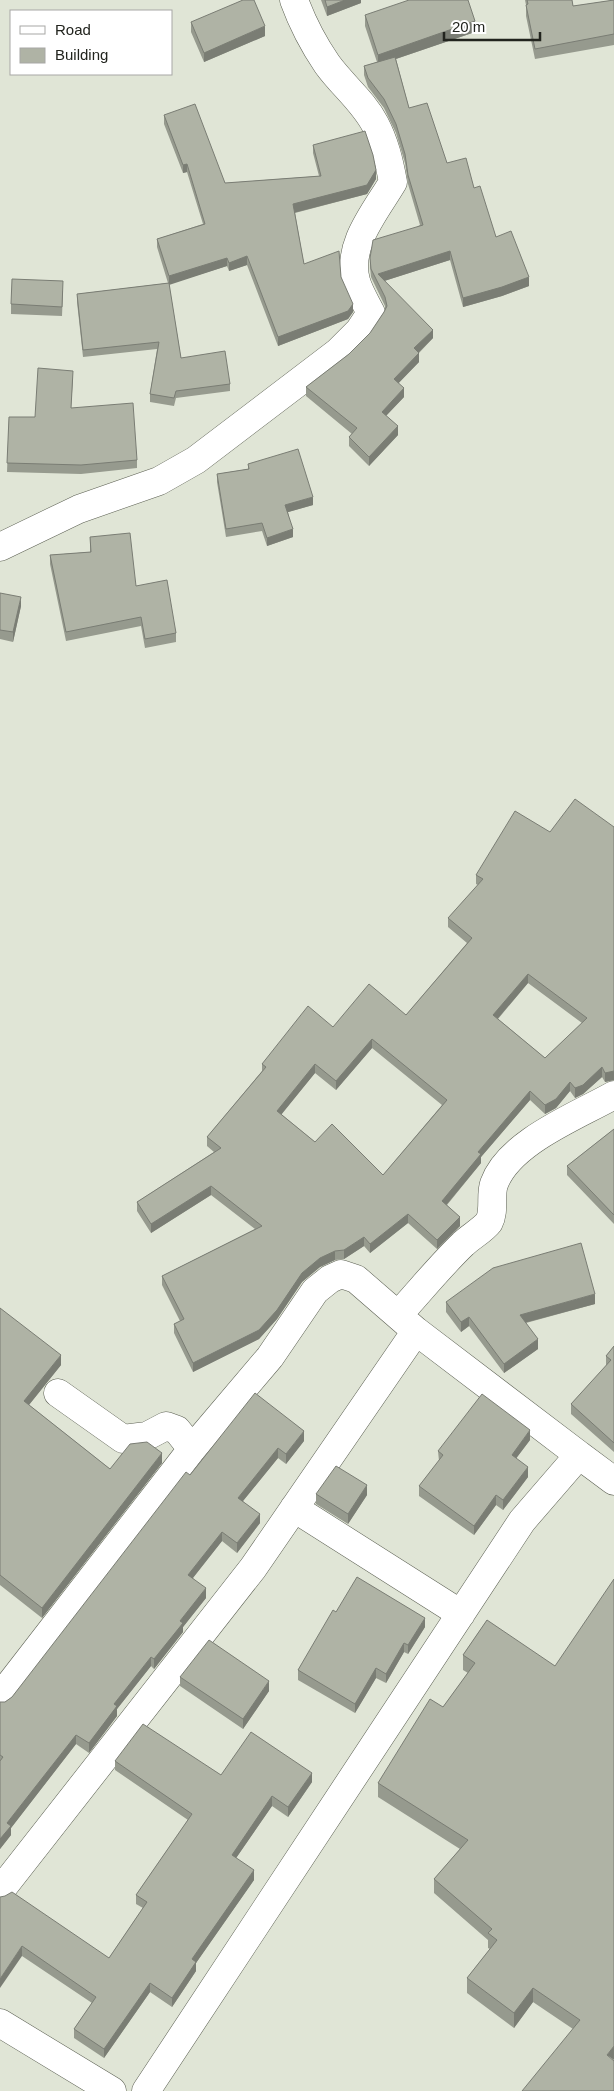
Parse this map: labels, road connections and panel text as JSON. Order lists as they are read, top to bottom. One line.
{"legend":["Road","Building"],"scale_bar":"20 m"}
